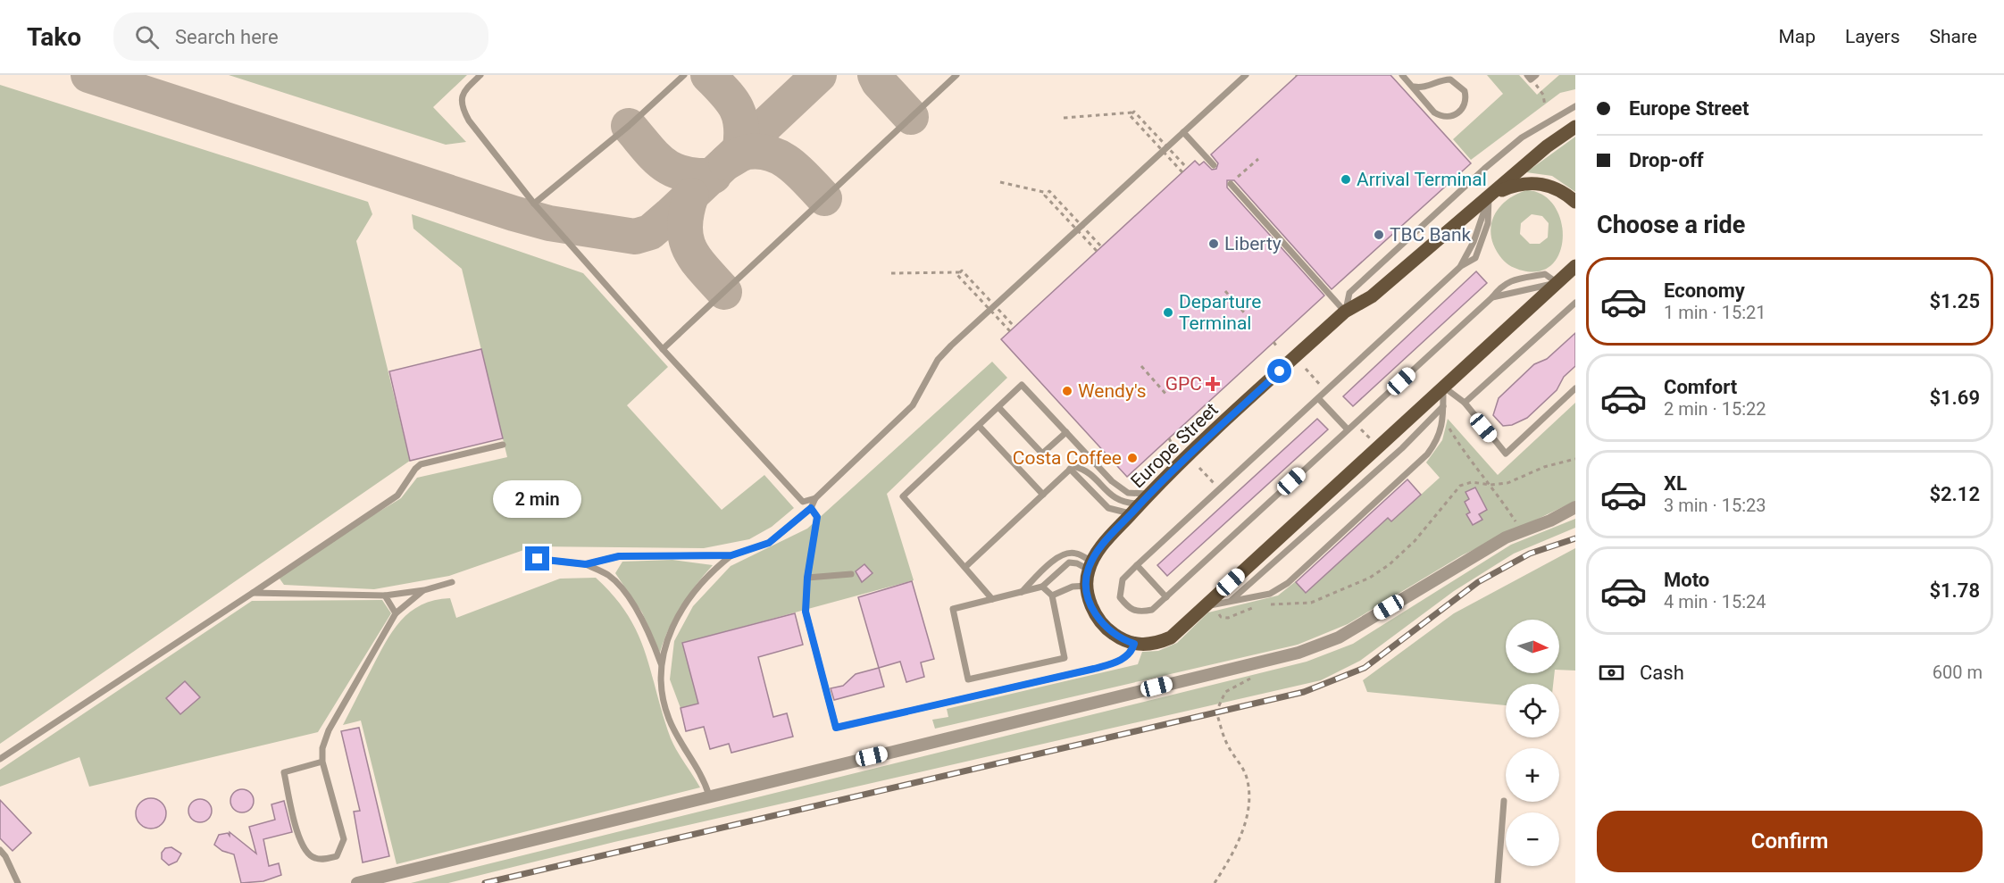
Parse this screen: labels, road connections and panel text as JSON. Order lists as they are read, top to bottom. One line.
{"streets":{"main road":["Europe Street"]},"places":{"other":["Arrival Terminal","TBC Bank","Liberty","Departure Terminal","Wendy's","Costa Coffee"],"health":["GPC"]},"north":"right","page":{"header":"Tako","search":"Search here","nav":["Map","Layers","Share"],"banner":["Europe Street","Drop-off"],"heading":"Choose a ride","list":[{"name":"Economy","note":"1 min · 15:21","value":"$1.25"},{"name":"Comfort","note":"2 min · 15:22","value":"$1.69"},{"name":"XL","note":"3 min · 15:23","value":"$2.12"},{"name":"Moto","note":"4 min · 15:24","value":"$1.78"}],"bubble":"2 min","map_buttons":["+","−"],"pay":["Cash","600 m"],"buttons":"Confirm"}}
